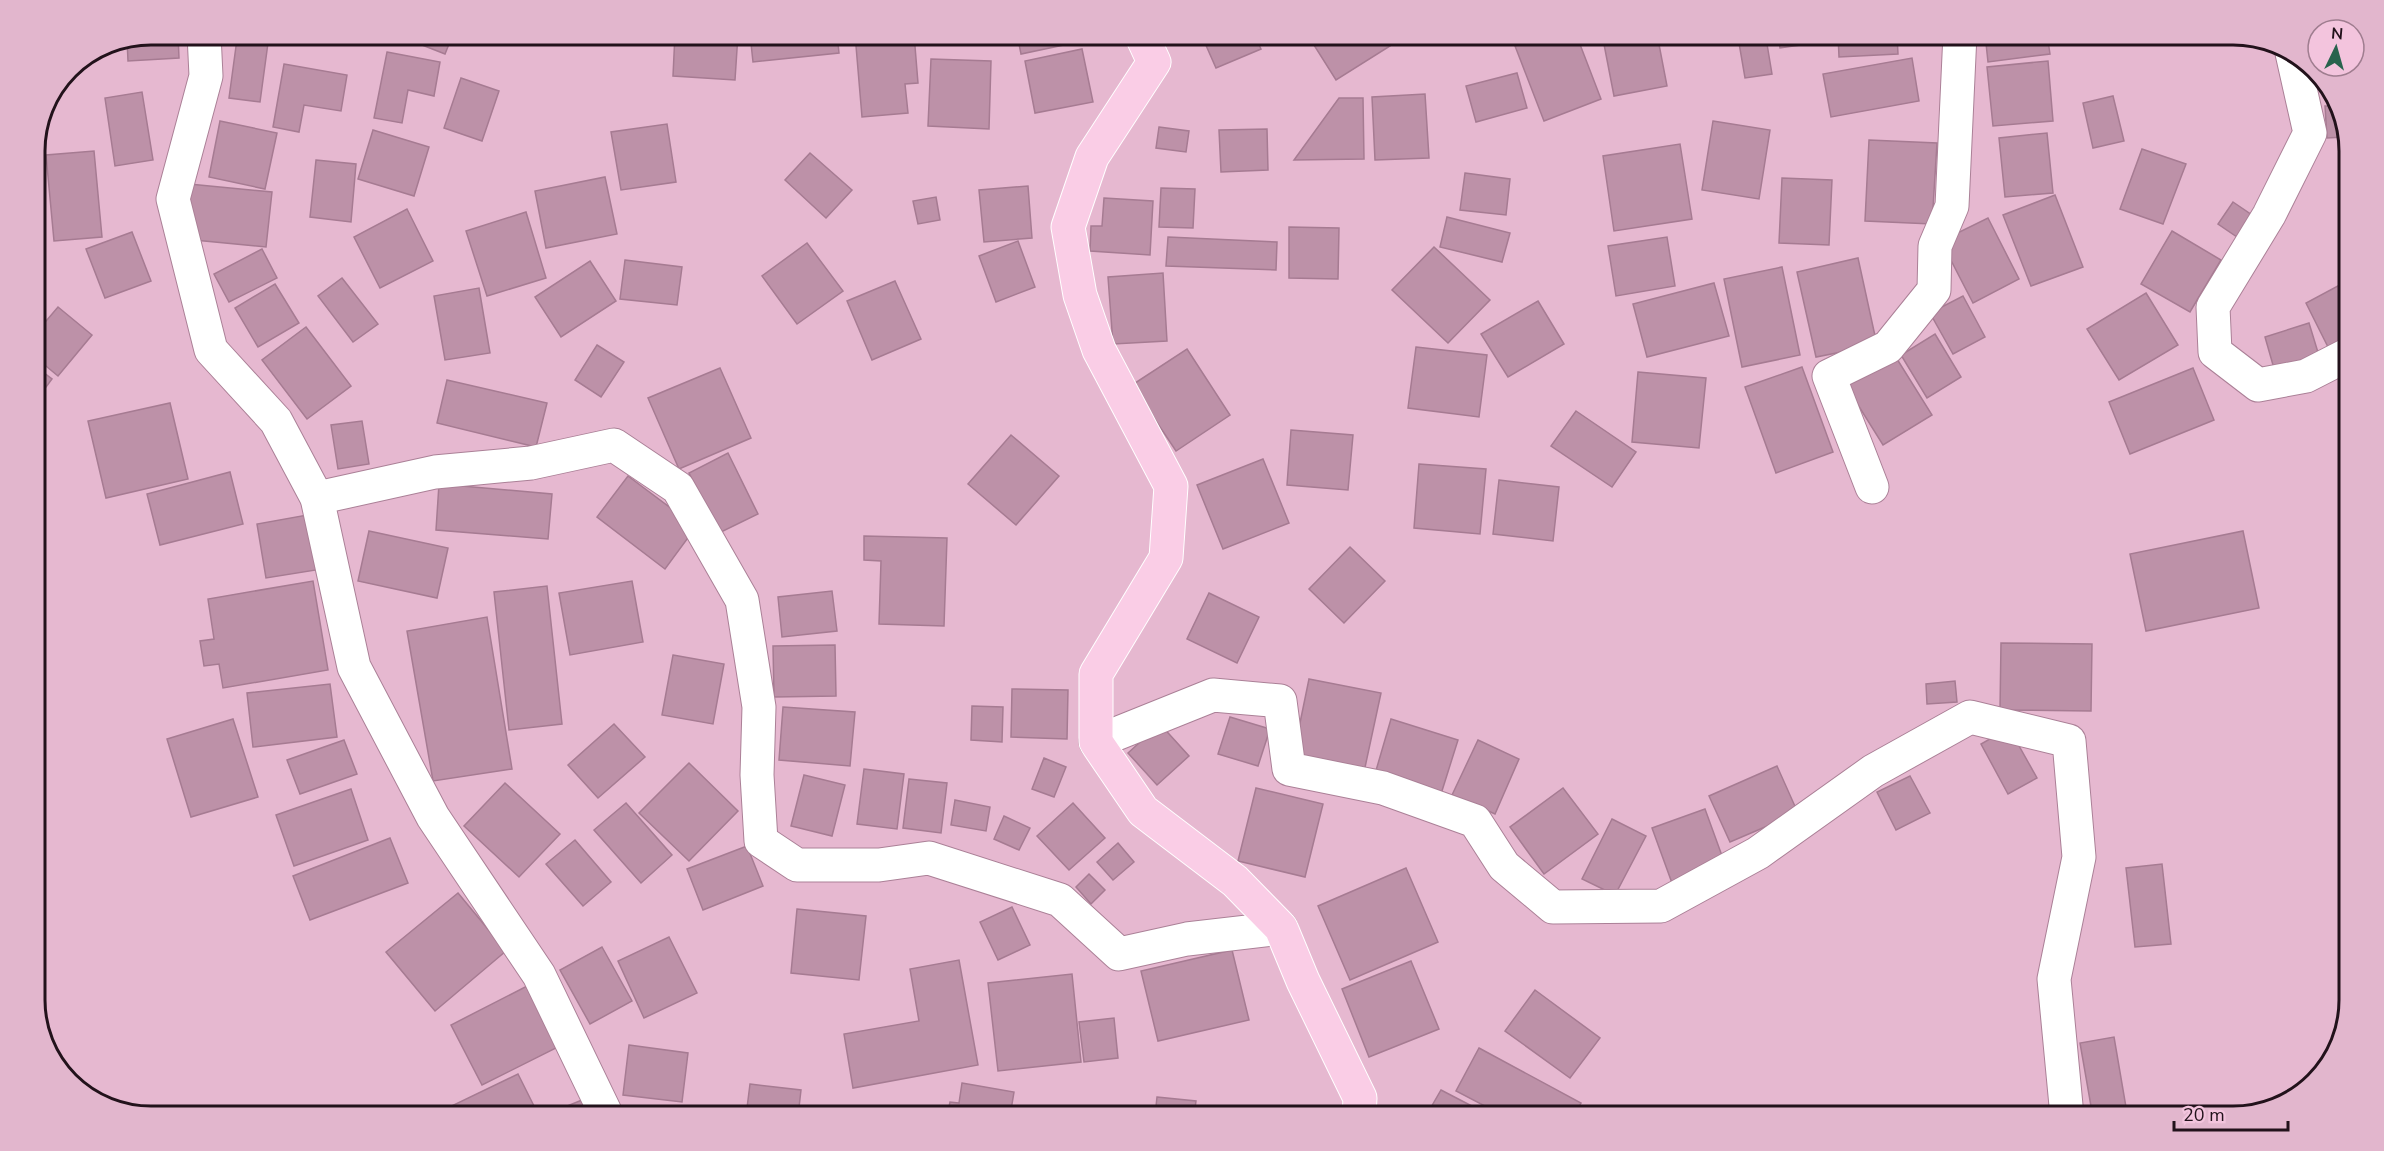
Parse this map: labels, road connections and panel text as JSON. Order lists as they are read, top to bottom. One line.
{"scale_bar":"20 m","north":"top"}
